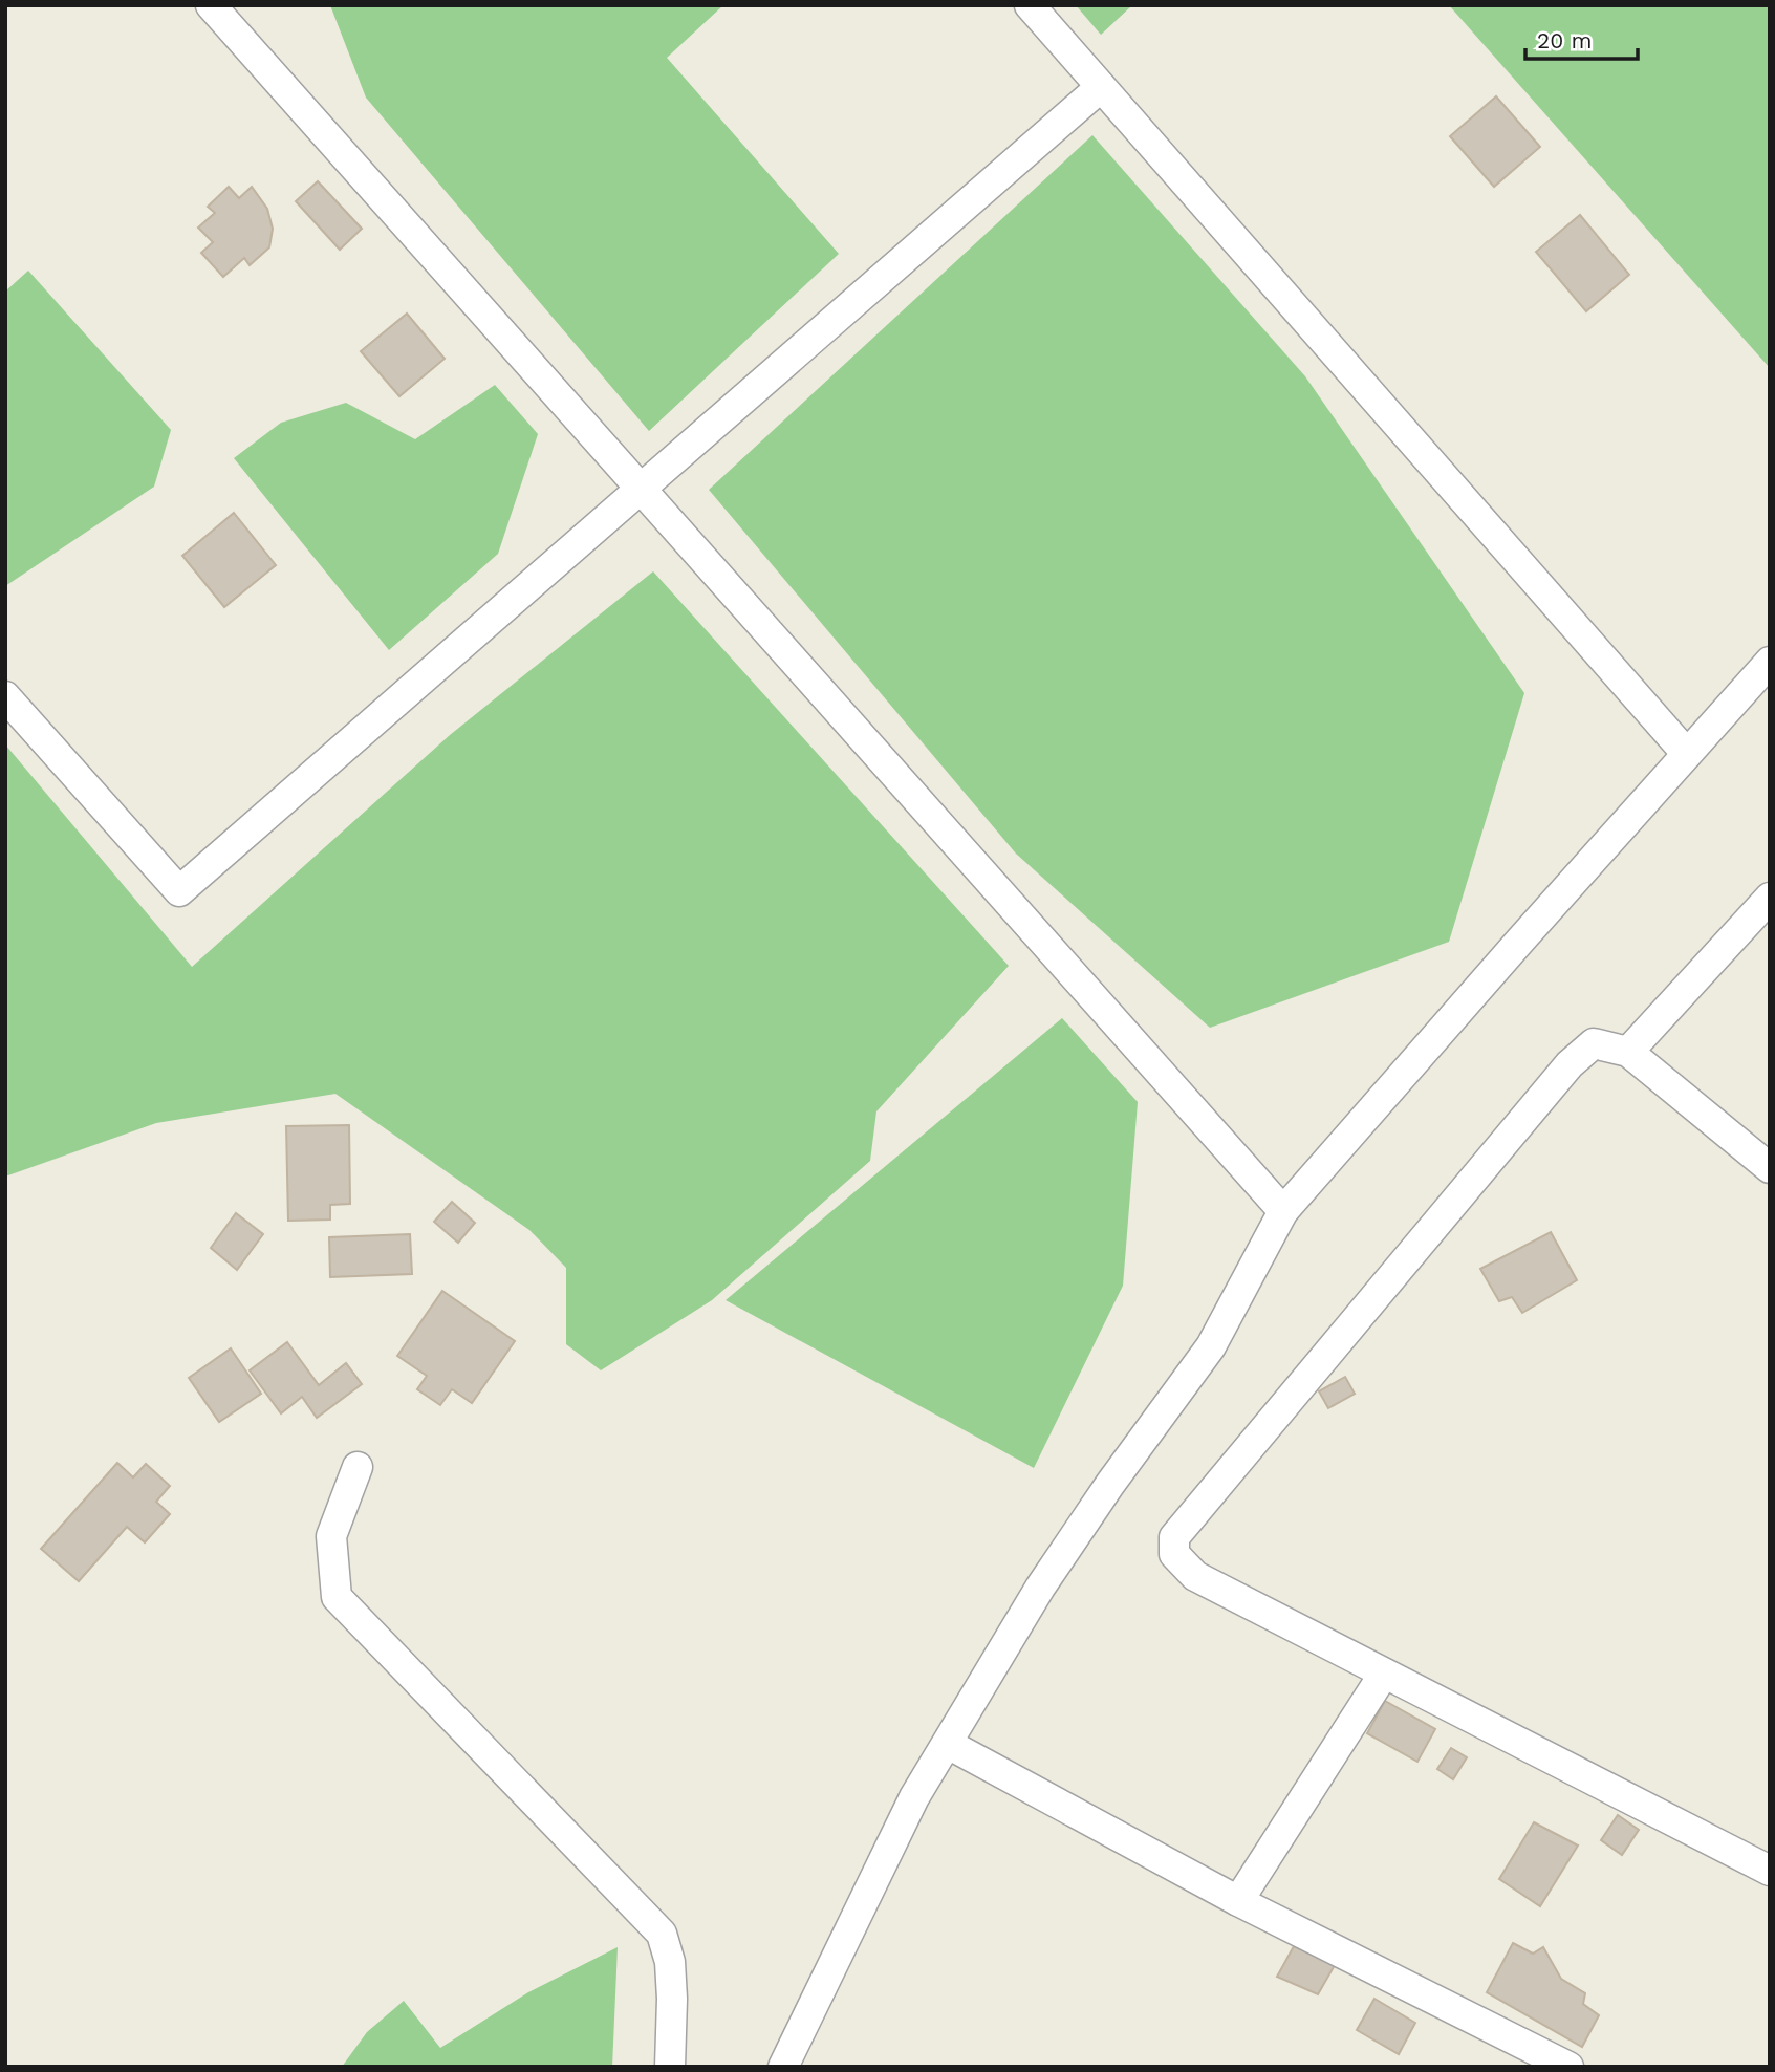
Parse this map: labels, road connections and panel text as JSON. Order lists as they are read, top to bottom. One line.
{"scale_bar":"20 m"}
